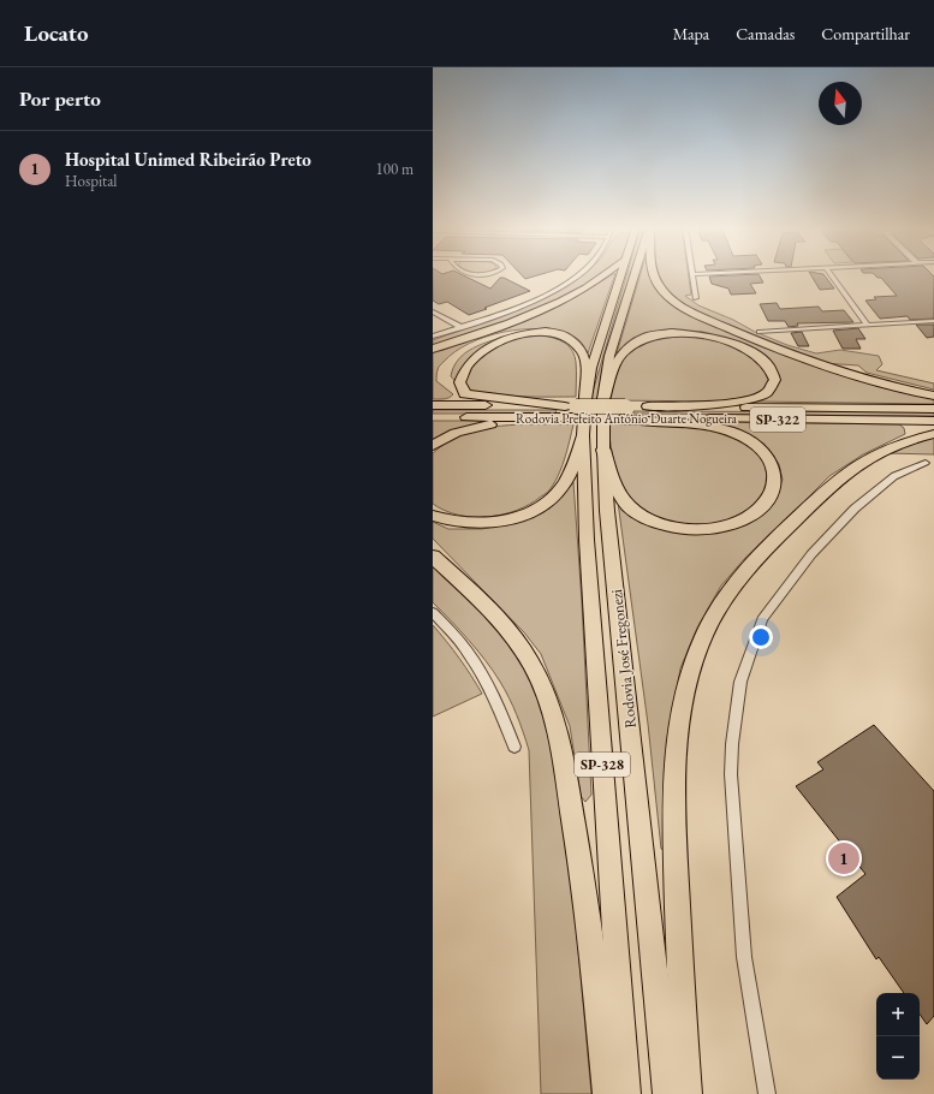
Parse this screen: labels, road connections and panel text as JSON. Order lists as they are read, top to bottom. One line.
{"streets":{"highway":["Rodovia Prefeito Antônio Duarte Nogueira","SP-322","Rodovia José Fregonezi","SP-328"]},"crossings":[["Rodovia Prefeito Antônio Duarte Nogueira","Rodovia José Fregonezi"]],"north":"top","page":{"header":"Locato","nav":["Mapa","Camadas","Compartilhar"],"heading":"Por perto","list":[{"mark":"1","name":"Hospital Unimed Ribeirão Preto","note":"Hospital","value":"100 m"}],"pins":"1","map_buttons":["+","−"]}}
